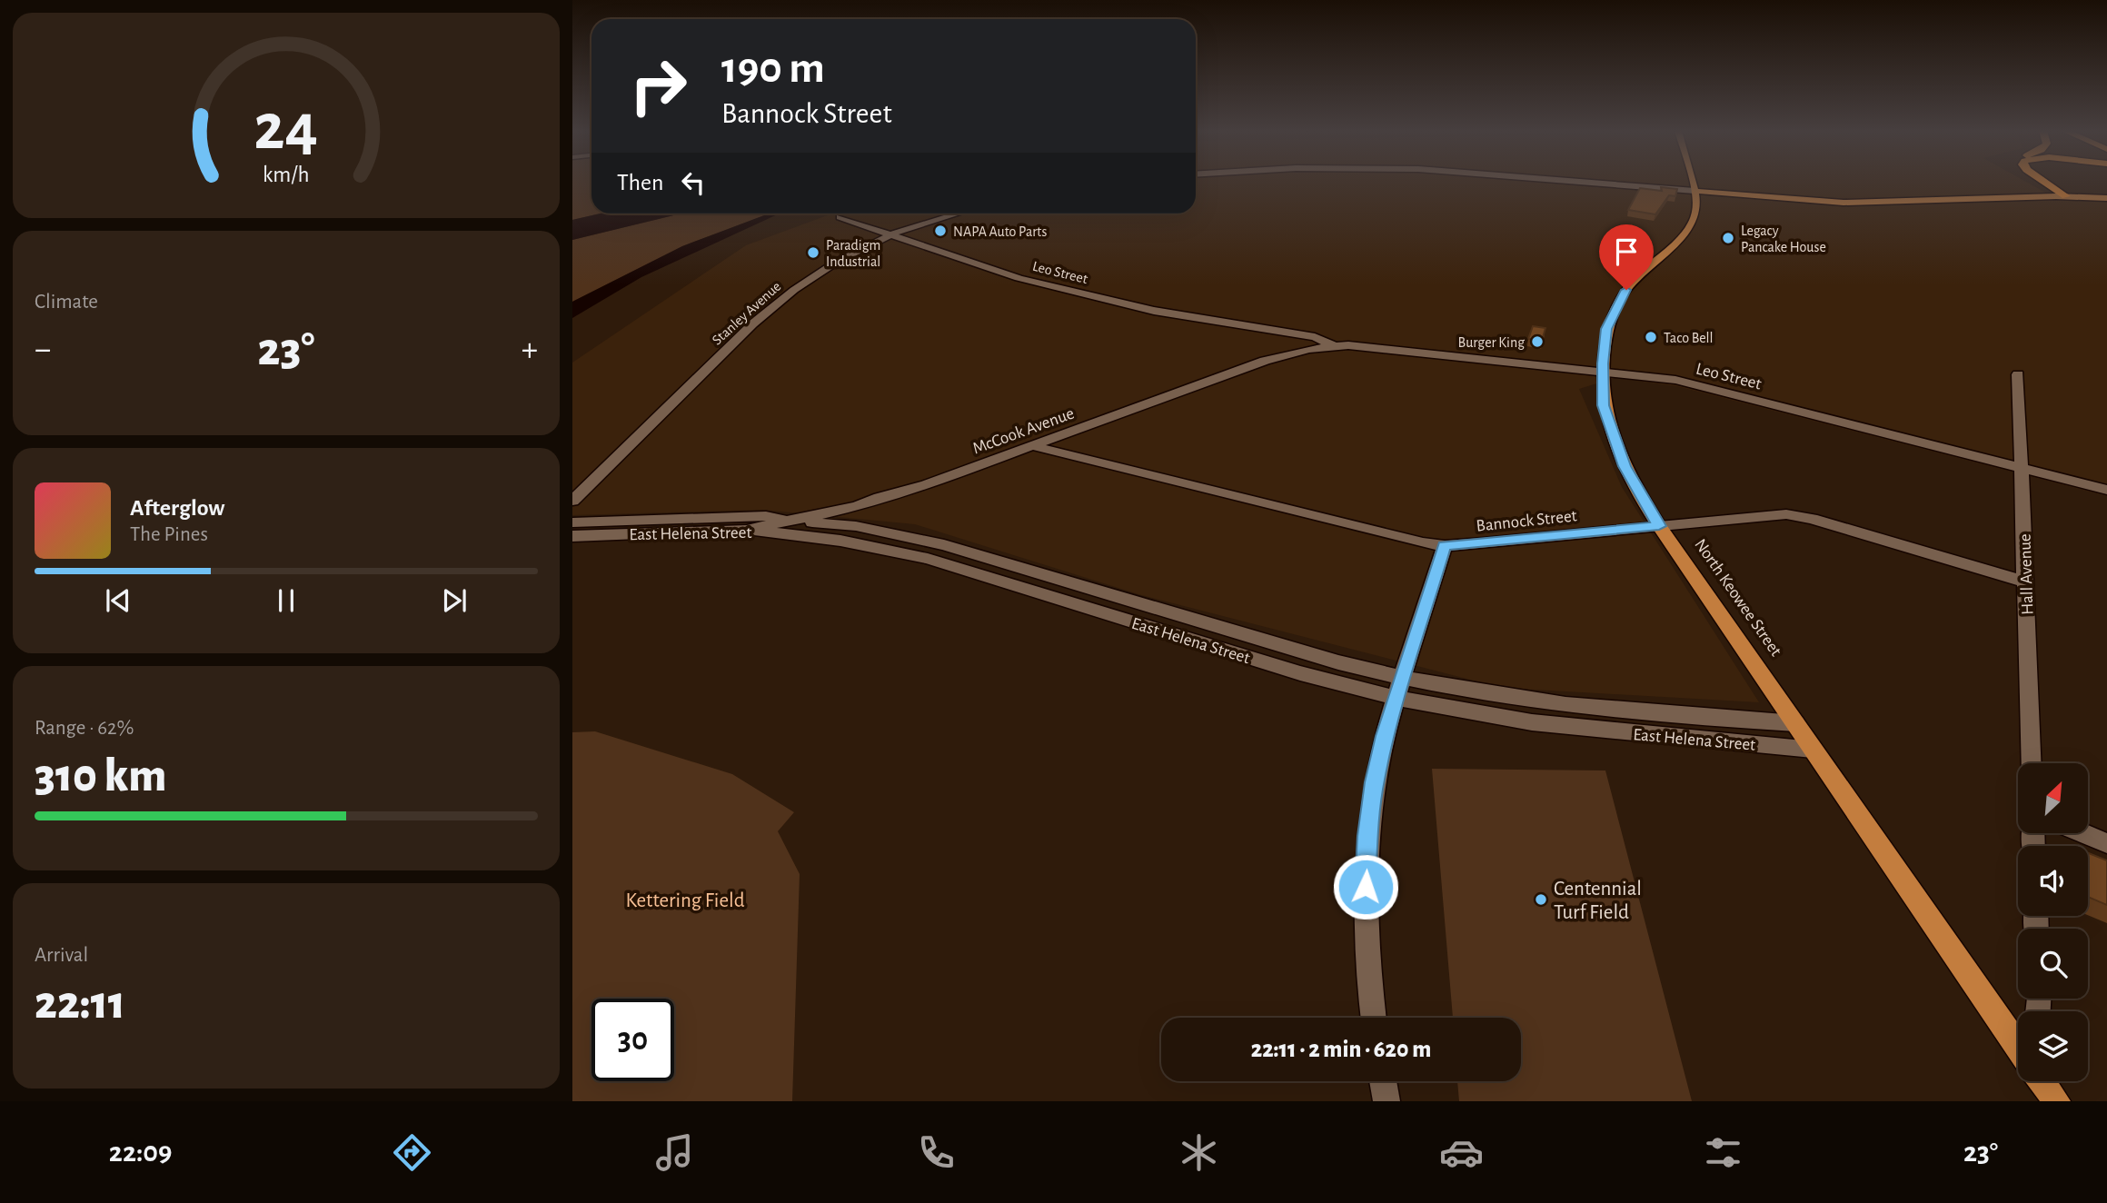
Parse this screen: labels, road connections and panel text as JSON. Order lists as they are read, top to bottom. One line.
{"streets":{"main road":["North Keowee Street"],"street":["Leo Street","Stanley Avenue","McCook Avenue","Bannock Street","East Helena Street","Hall Avenue"]},"crossings":[["Leo Street","Stanley Avenue"],["Leo Street","McCook Avenue"],["Leo Street","Hall Avenue"],["Leo Street","North Keowee Street"],["McCook Avenue","Bannock Street"],["McCook Avenue","East Helena Street"],["Bannock Street","Hall Avenue"],["Bannock Street","North Keowee Street"],["East Helena Street","North Keowee Street"]],"parks":["Kettering Field"],"places":["NAPA Auto Parts","Legacy Pancake House","Paradigm Industrial","Taco Bell","Burger King","Centennial Turf Field"],"north":"top right","page":{"turn":["190 m","Bannock Street"],"then":"Then","tile":["Climate",["Range · 62%","310 km"],["Arrival","22:11"]],"heat":["−","23°","+"],"song":["Afterglow","The Pines"],"limit":"30","trip":"22:11 · 2 min · 620 m","tabs":["22:09","23°"],"gauge":["24","km/h"]}}
